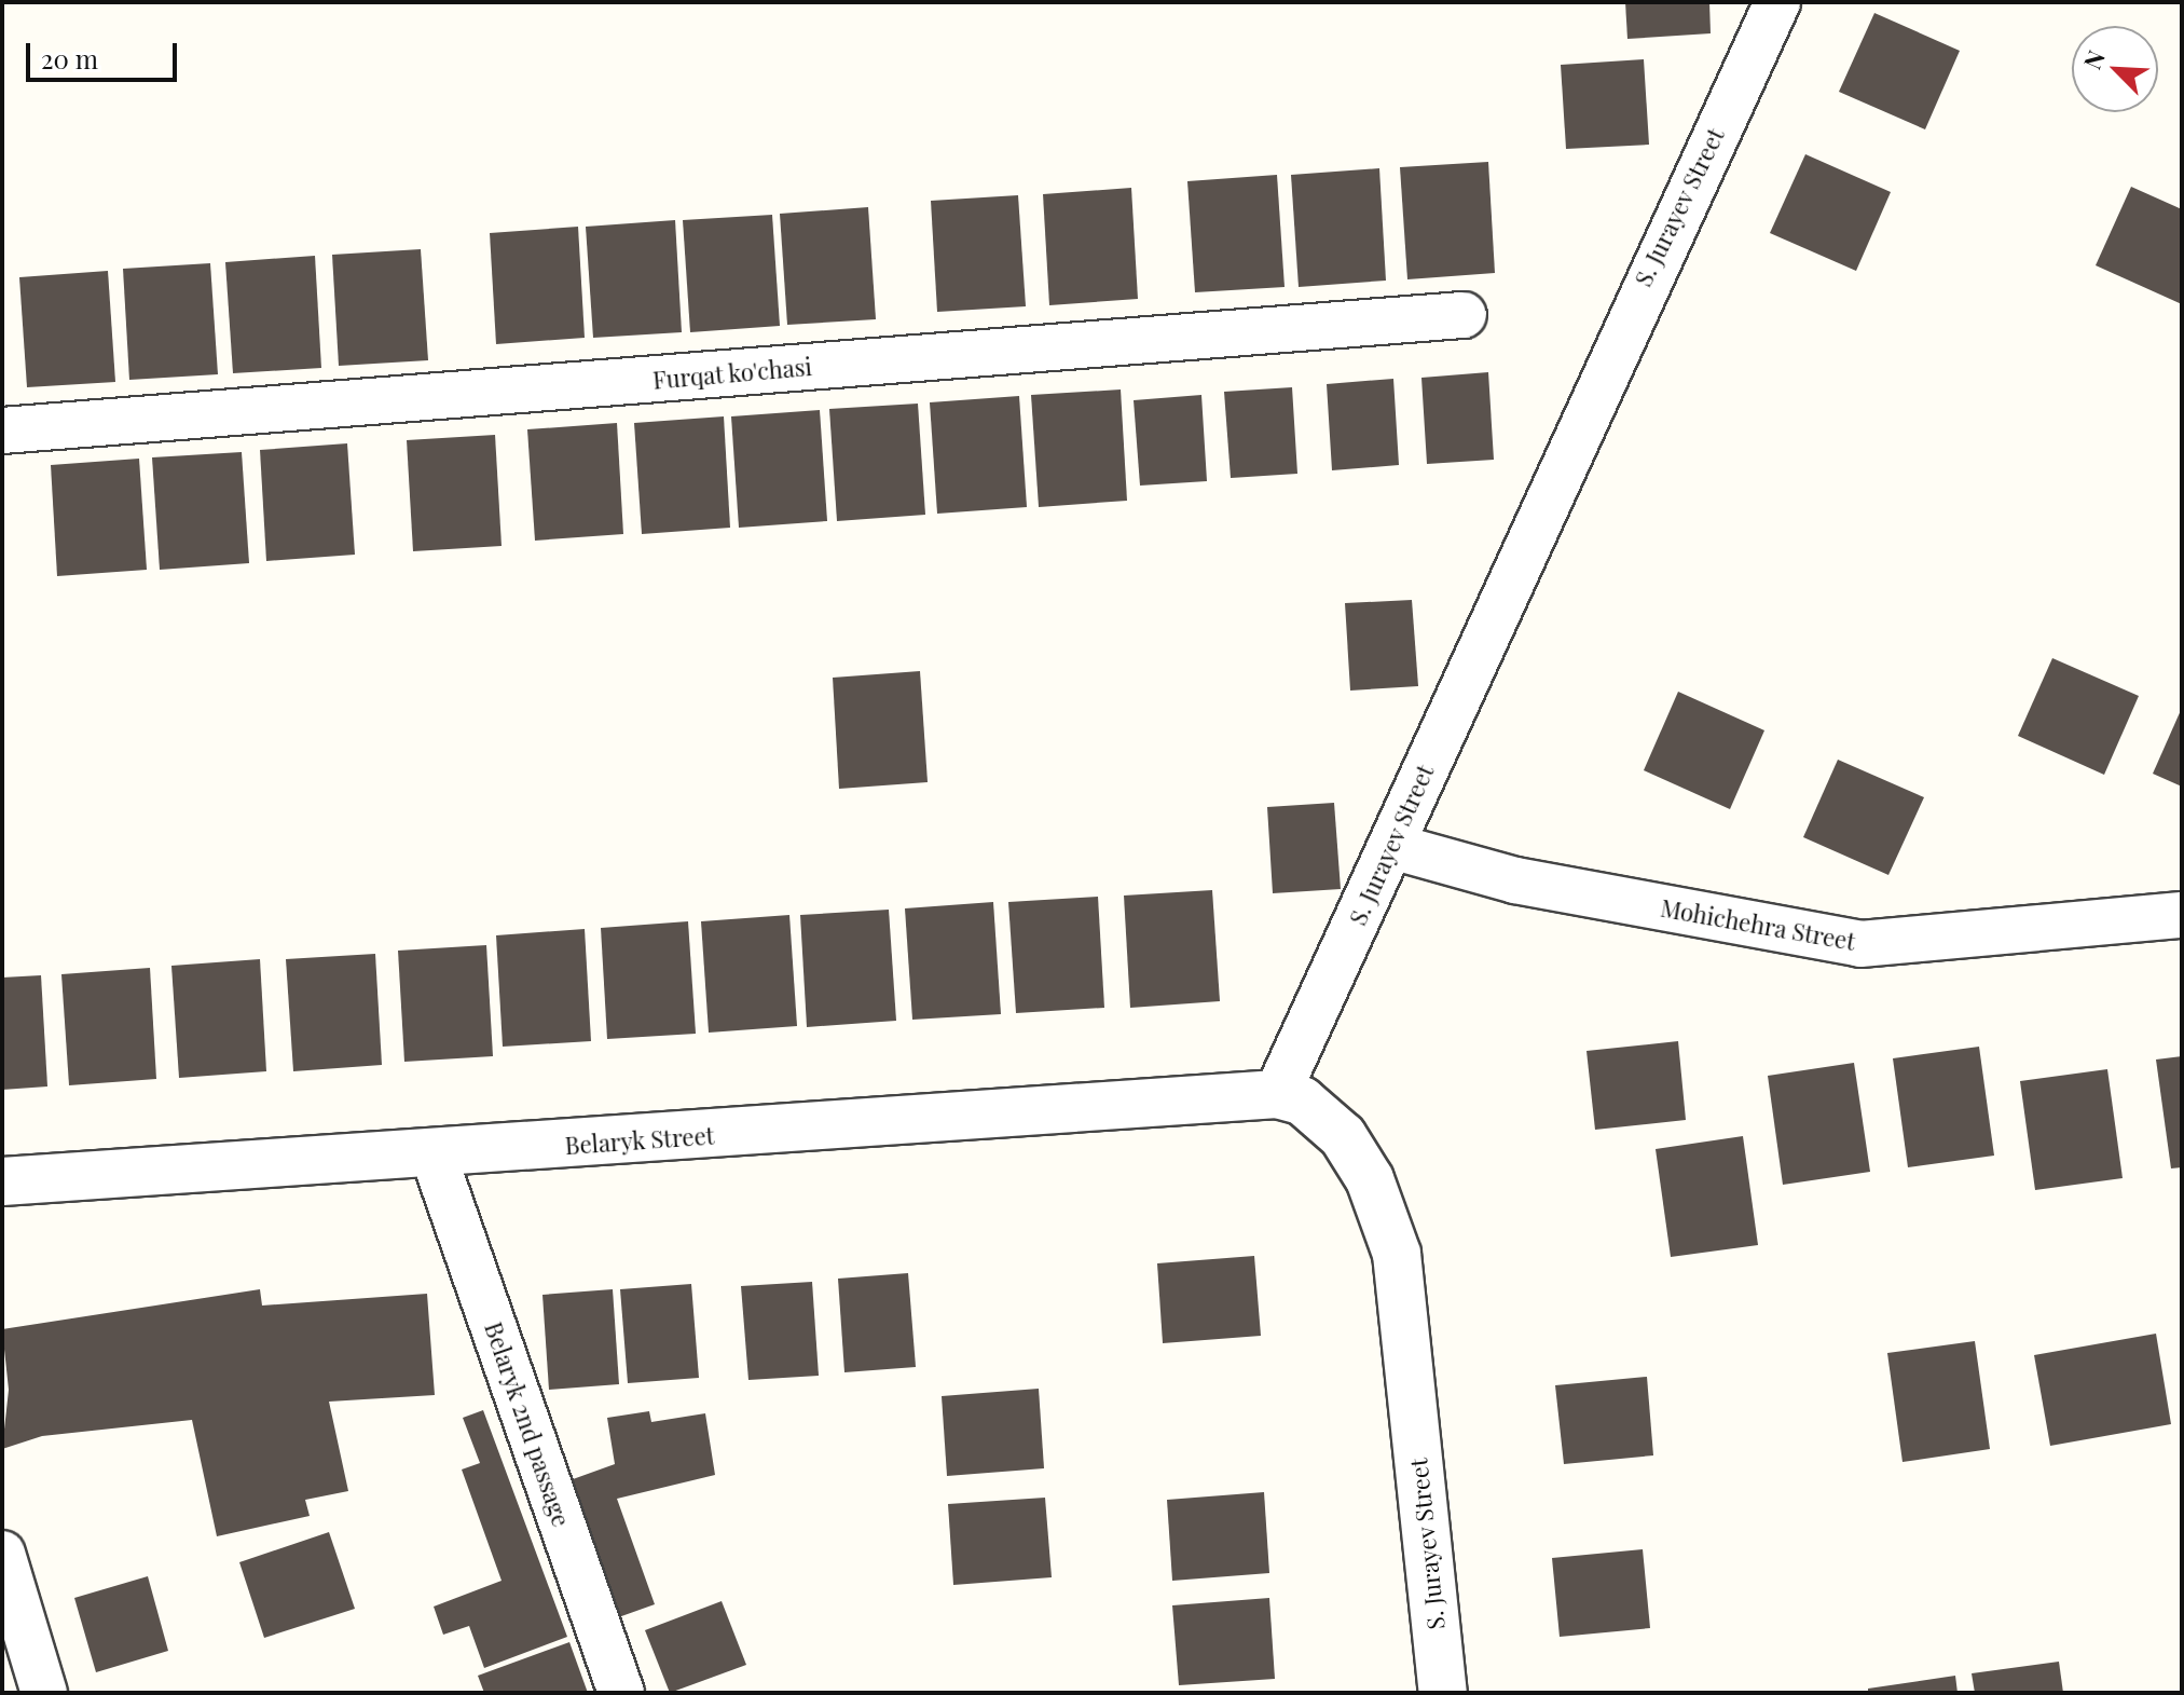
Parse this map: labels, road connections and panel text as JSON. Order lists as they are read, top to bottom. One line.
{"streets":{"street":["S. Jurayev Street","Furqat ko'chasi","Mohichehra Street","Belaryk Street","Belaryk 2nd passage"]},"crossings":[["S. Jurayev Street","Mohichehra Street"],["S. Jurayev Street","Belaryk Street"],["Belaryk Street","Belaryk 2nd passage"]],"scale_bar":"20 m","north":"top left"}
